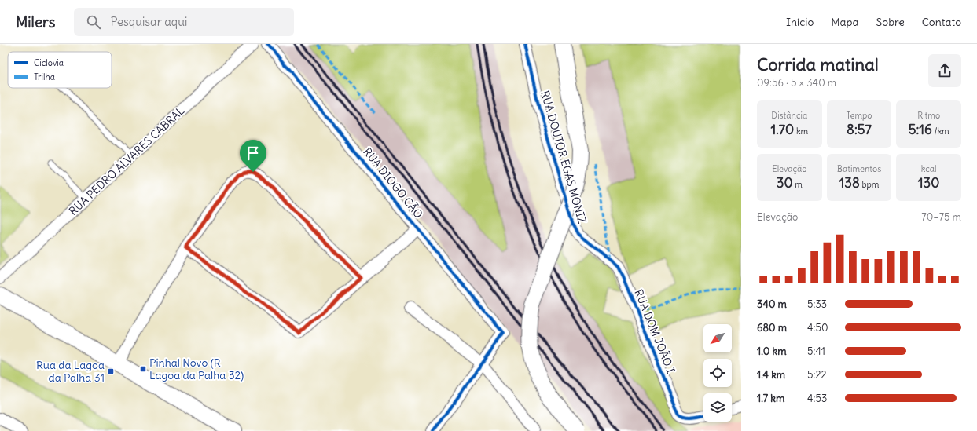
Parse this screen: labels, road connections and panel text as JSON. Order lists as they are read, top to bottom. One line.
{"streets":{"street":["RUA DOUTOR EGAS MONIZ","RUA PEDRO ÁLVARES CABRAL","RUA DIOGO CÃO","RUA DOM JOÃO I"]},"crossings":[["RUA DOUTOR EGAS MONIZ","RUA DOM JOÃO I"]],"places":{"transit":["Pinhal Novo (R Lagoa da Palha 32)","Rua da Lagoa da Palha 31"]},"legend":["Ciclovia","Trilha"],"north":"bottom left","page":{"header":"Milers","search":"Pesquisar aqui","nav":["Início","Mapa","Sobre","Contato"],"heading":["Corrida matinal","09:56 · 5 × 340 m"],"stats":[["Distância","1.70 km"],["Tempo","8:57"],["Ritmo","5:16 /km"],["Elevação","30 m"],["Batimentos","138 bpm"],["kcal","130"]],"chart":["Elevação","70–75 m"],"list":[{"name":"340 m","note":"5:33"},{"name":"680 m","note":"4:50"},{"name":"1.0 km","note":"5:41"},{"name":"1.4 km","note":"5:22"},{"name":"1.7 km","note":"4:53"}]}}
